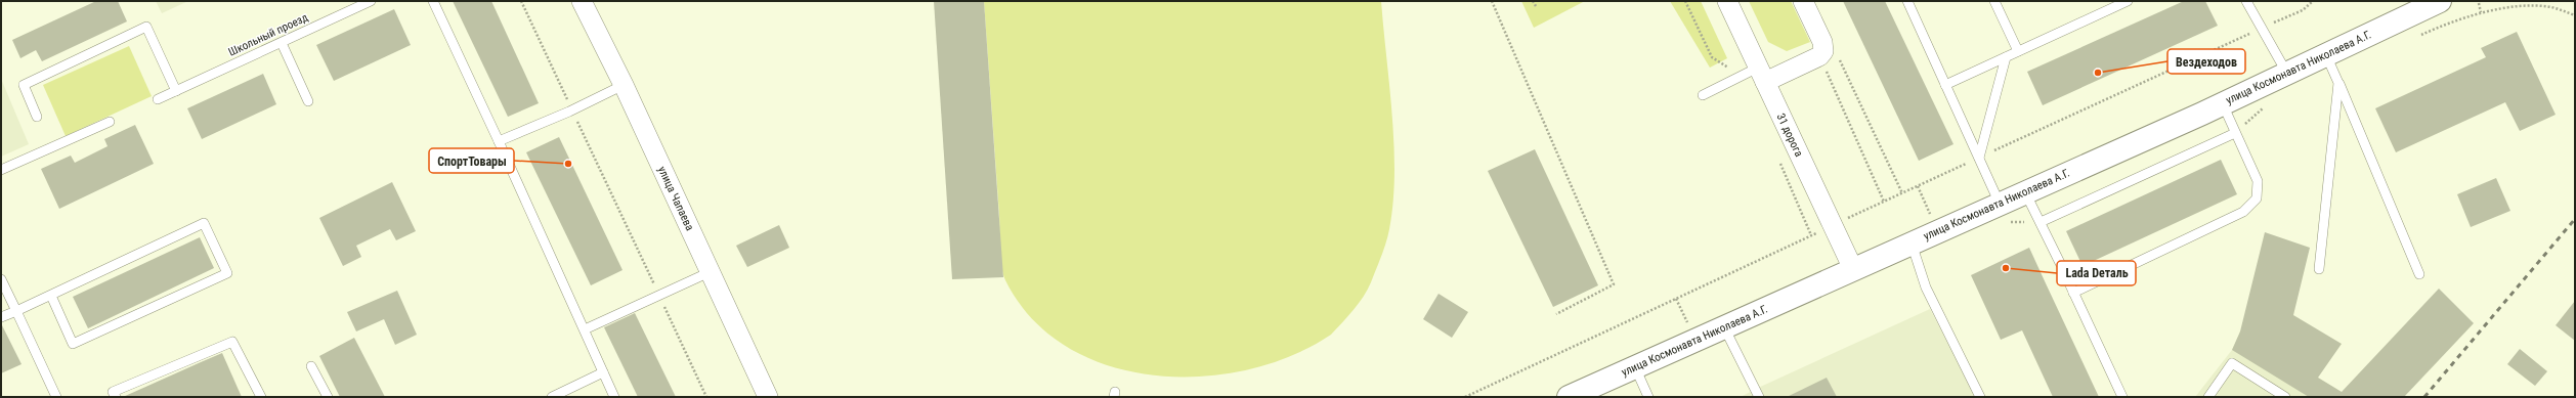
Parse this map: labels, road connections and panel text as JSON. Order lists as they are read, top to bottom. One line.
{"streets":{"street":["улица Космонавта Николаева А.Г.","31 дорога","улица Чапаева"],"lane":["Школьный проезд"]},"crossings":[["улица Космонавта Николаева А.Г.","31 дорога"]],"places":["Вездеходов","СпортТовары","Lada Dеталь"]}
